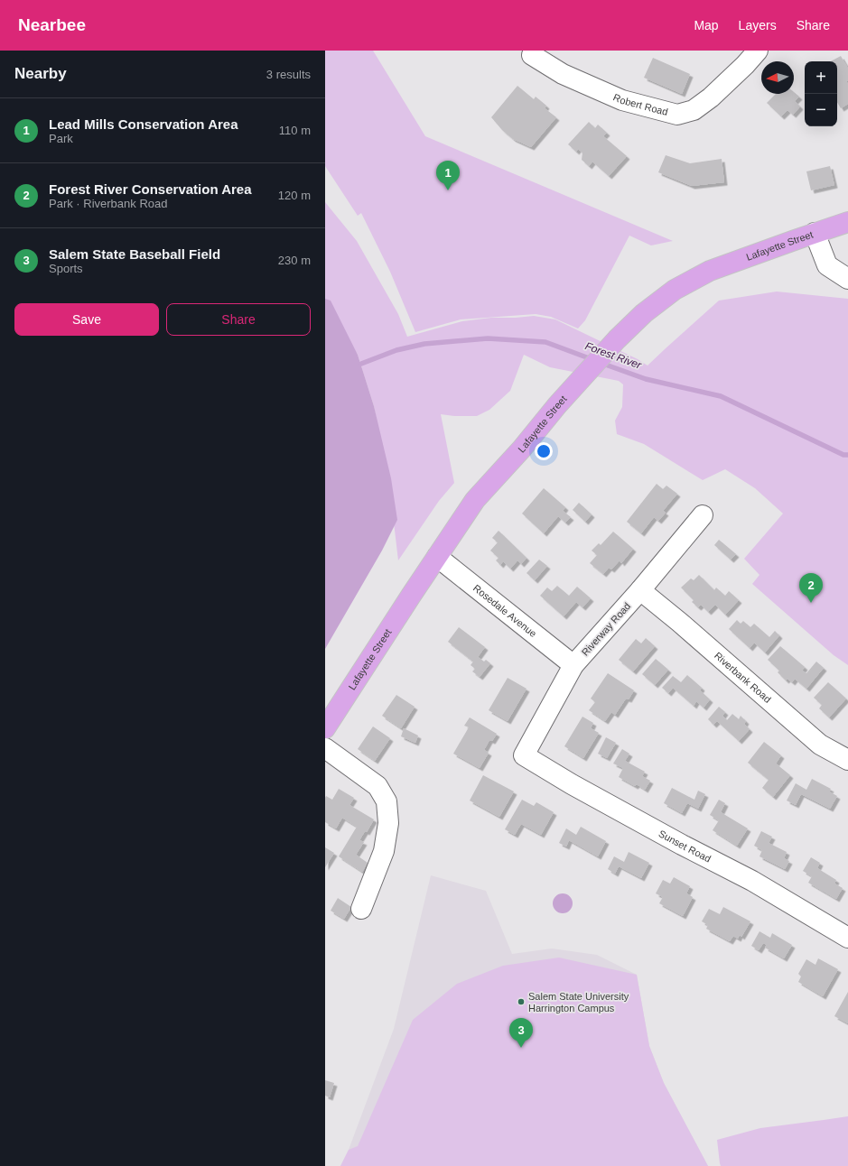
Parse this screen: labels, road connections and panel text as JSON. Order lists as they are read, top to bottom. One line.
{"streets":{"main road":["Lafayette Street"],"street":["Robert Road","Rosedale Avenue","Riverway Road","Riverbank Road","Sunset Road"]},"crossings":[["Lafayette Street","Rosedale Avenue"],["Rosedale Avenue","Riverway Road"],["Riverway Road","Riverbank Road"],["Riverway Road","Sunset Road"]],"water":["Forest River"],"places":["Salem State University Harrington Campus"],"north":"left","page":{"header":"Nearbee","nav":["Map","Layers","Share"],"heading":["Nearby","3 results"],"map_buttons":["+","−"],"list":[{"mark":"1","name":"Lead Mills Conservation Area","note":"Park","value":"110 m"},{"mark":"2","name":"Forest River Conservation Area","note":"Park · Riverbank Road","value":"120 m"},{"mark":"3","name":"Salem State Baseball Field","note":"Sports","value":"230 m"}],"pins":["1","2","3"],"buttons":["Save","Share"]}}
